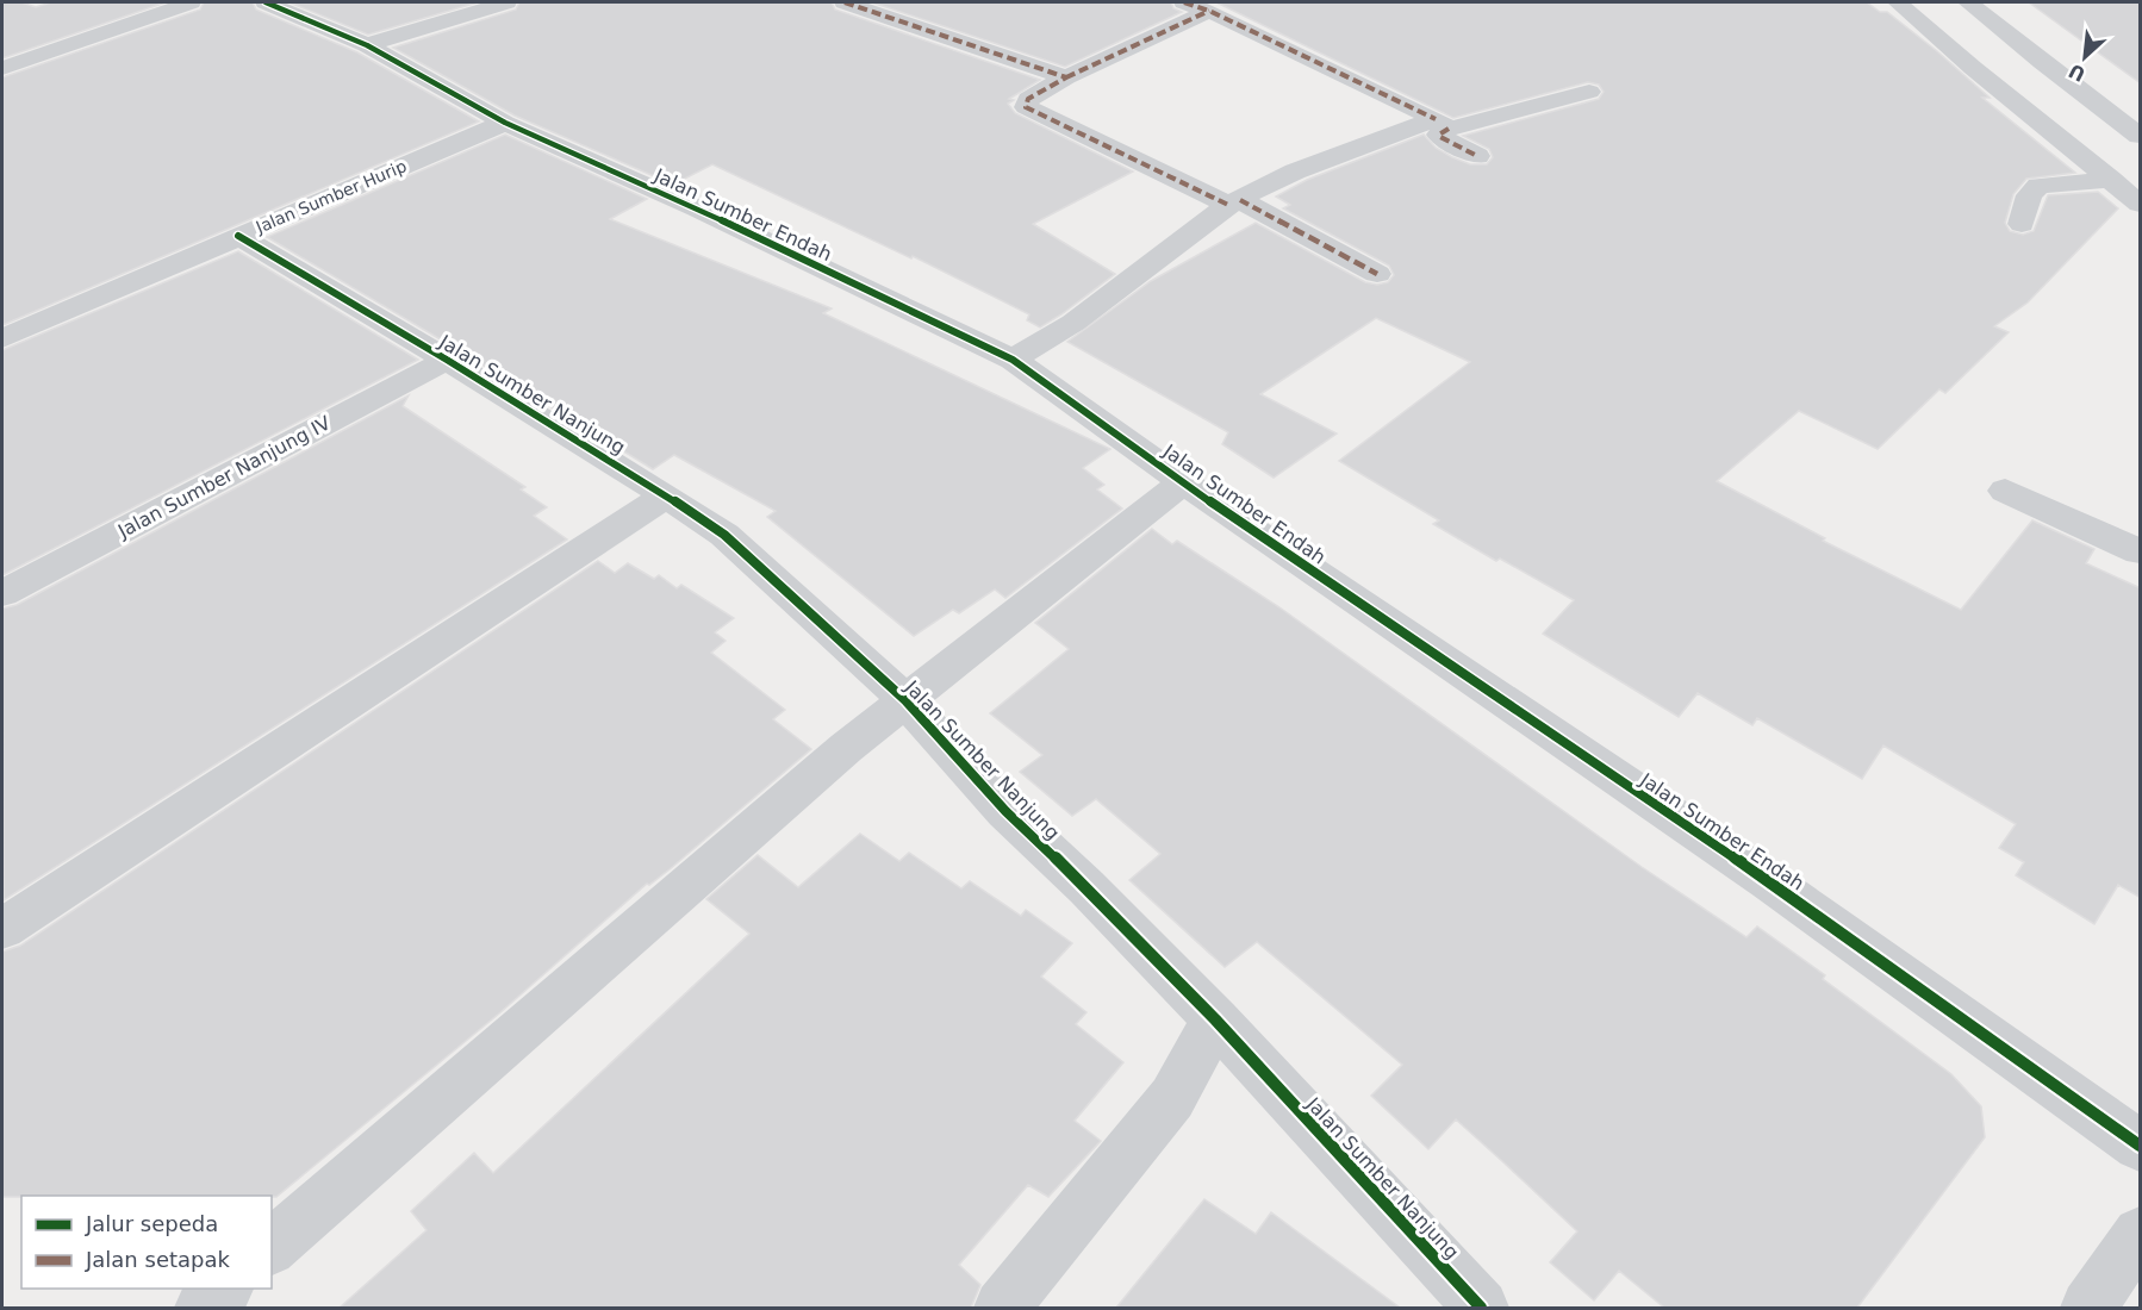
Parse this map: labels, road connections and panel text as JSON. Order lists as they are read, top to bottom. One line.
{"streets":{"street":["Jalan Sumber Hurip","Jalan Sumber Endah","Jalan Sumber Nanjung","Jalan Sumber Nanjung IV"]},"crossings":[["Jalan Sumber Hurip","Jalan Sumber Endah"],["Jalan Sumber Hurip","Jalan Sumber Nanjung"],["Jalan Sumber Nanjung","Jalan Sumber Nanjung IV"]],"legend":["Jalur sepeda","Jalan setapak"],"north":"bottom left"}
